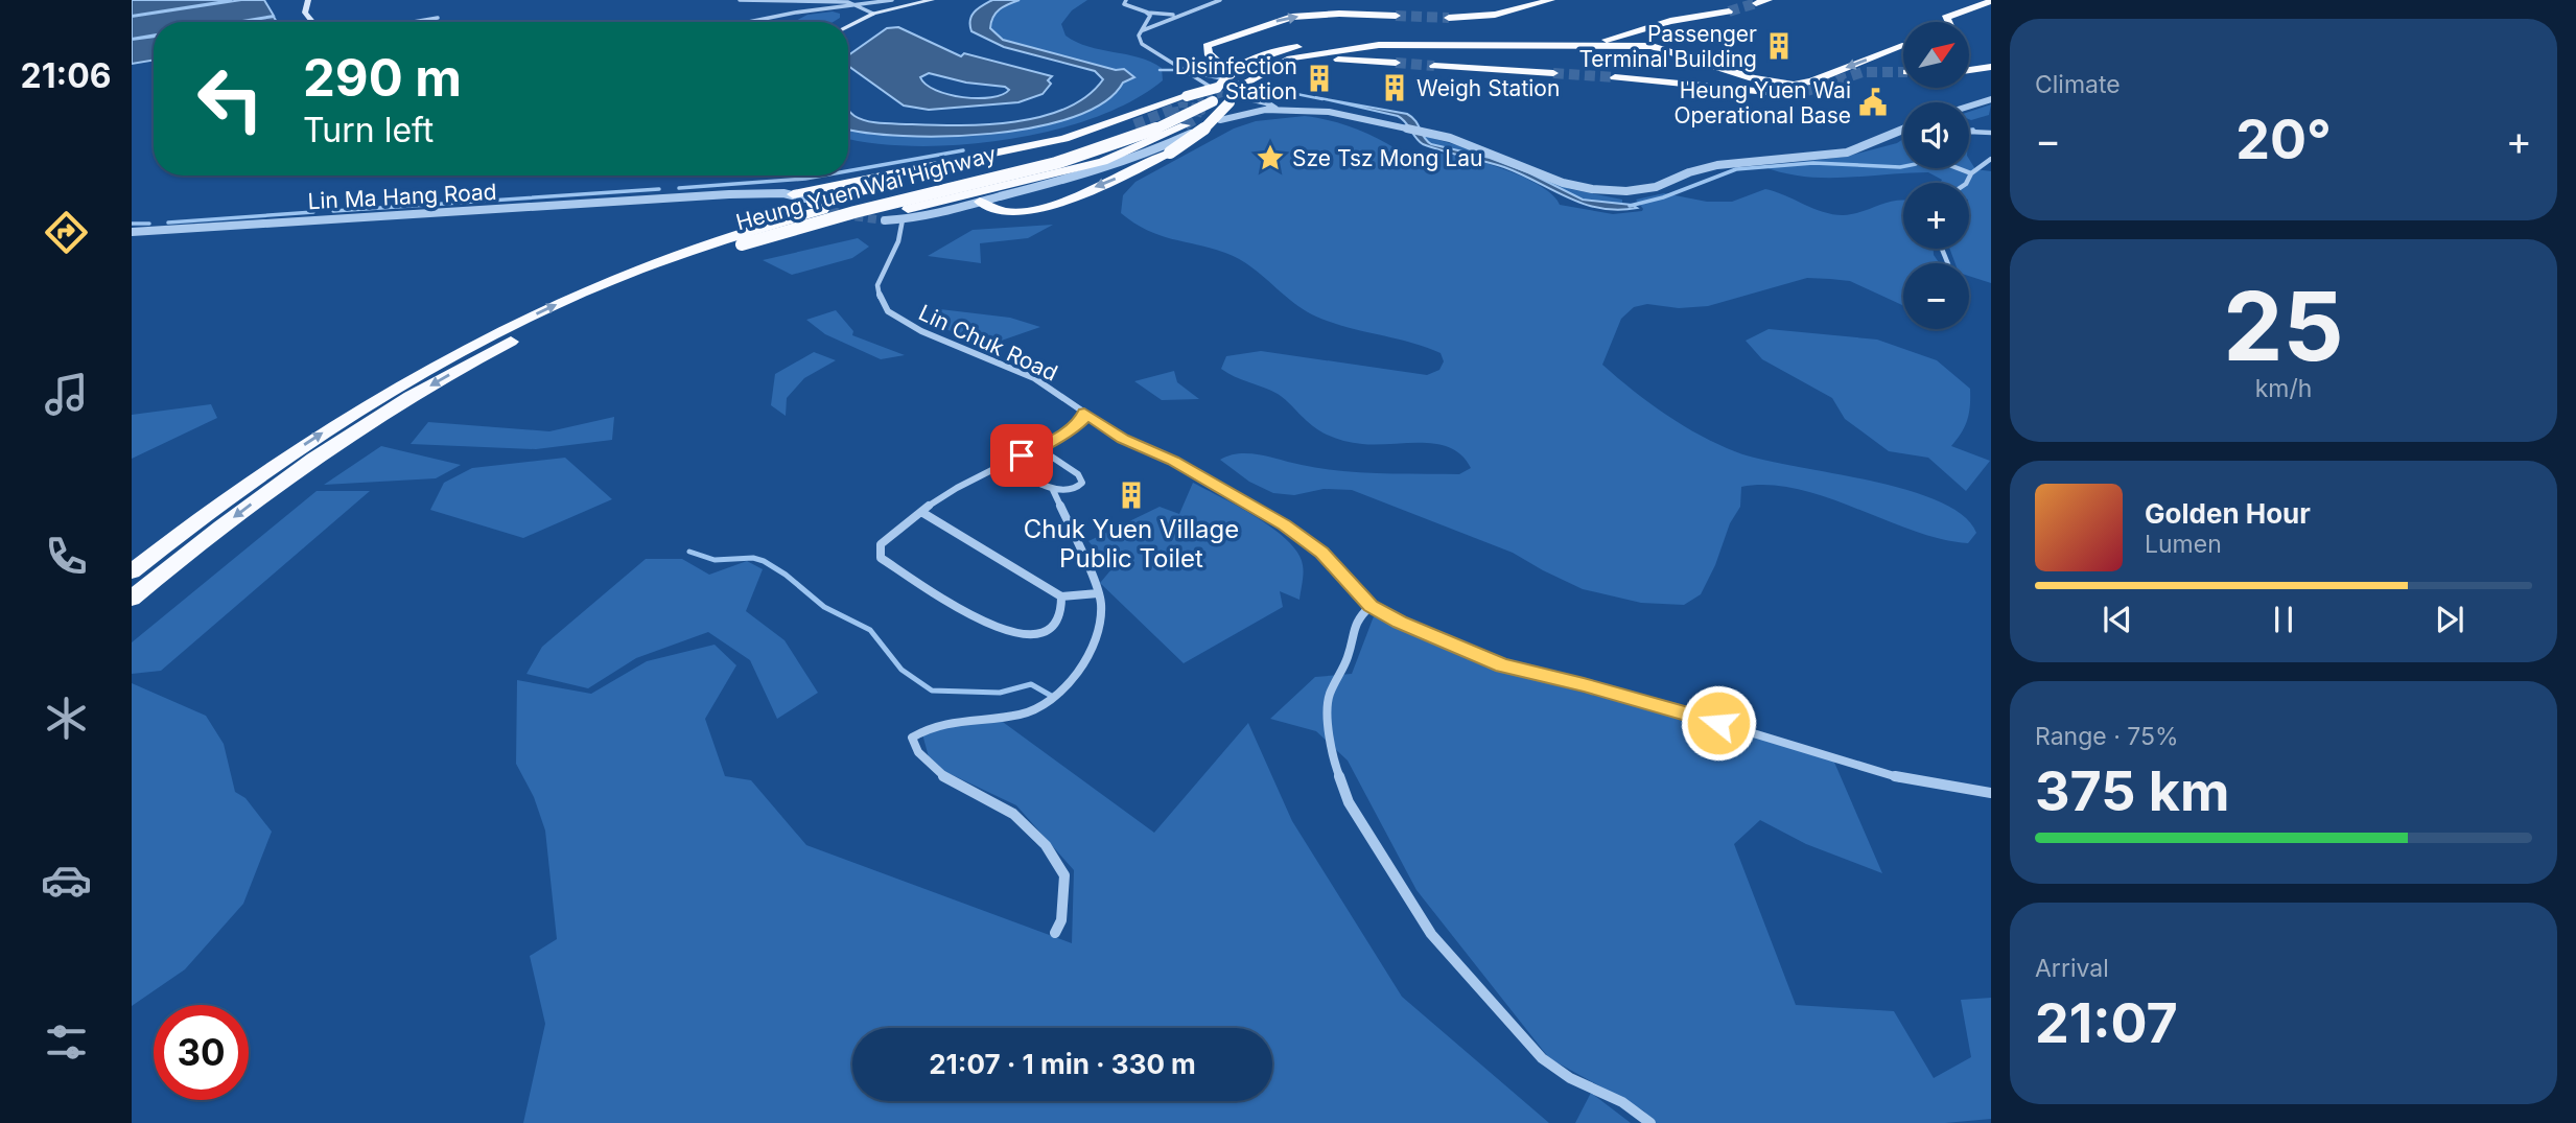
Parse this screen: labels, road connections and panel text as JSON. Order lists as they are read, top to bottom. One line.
{"streets":{"highway":["Heung Yuen Wai Highway"],"street":["Lin Ma Hang Road","Lin Chuk Road"]},"places":{"building":["Passenger Terminal Building","Disinfection Station","Weigh Station","Chuk Yuen Village Public Toilet"],"public building":["Heung Yuen Wai Operational Base"],"place":["Sze Tsz Mong Lau"]},"north":"top right","page":{"tabs":"21:06","tile":["Climate",["25","km/h"],["Range · 75%","375 km"],["Arrival","21:07"]],"map_buttons":["+","−"],"turn":["290 m","Turn left"],"heat":["−","20°","+"],"song":["Golden Hour","Lumen"],"limit":"30","trip":"21:07 · 1 min · 330 m"}}
